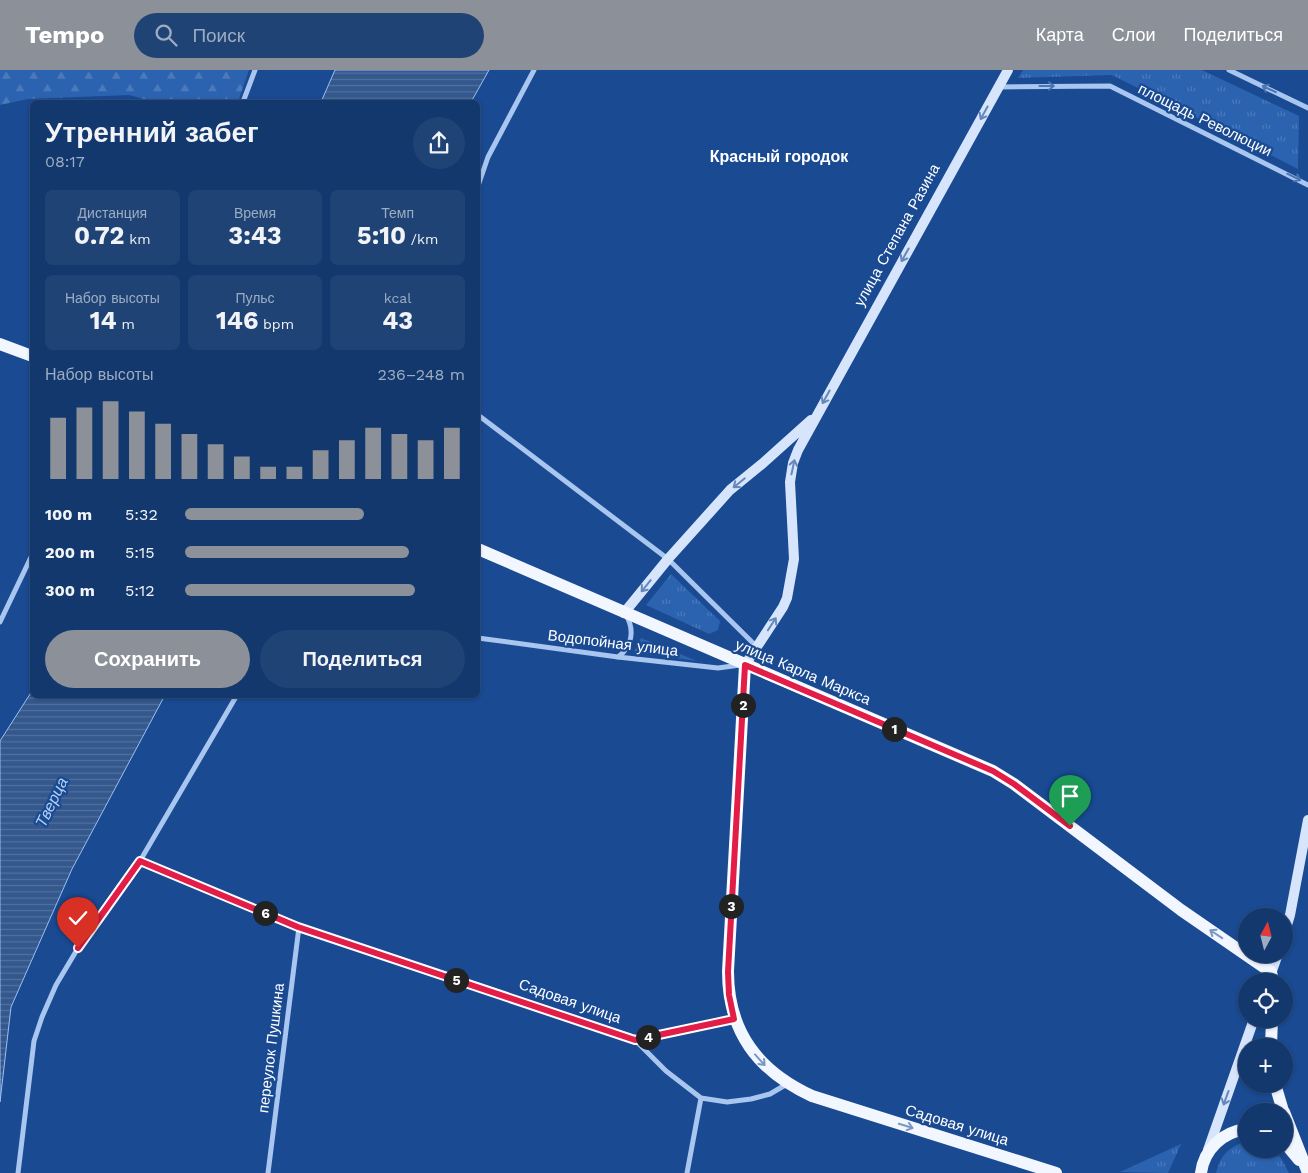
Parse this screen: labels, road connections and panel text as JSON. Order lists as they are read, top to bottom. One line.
{"streets":{"main road":["улица Карла Маркса","Садовая улица"],"street":["площадь Революции","улица Степана Разина","Водопойная улица","переулок Пушкина"]},"crossings":[["площадь Революции","улица Степана Разина"],["улица Степана Разина","Водопойная улица"],["улица Степана Разина","улица Карла Маркса"],["Водопойная улица","улица Карла Маркса"],["Садовая улица","переулок Пушкина"]],"one_way":["площадь Революции","улица Карла Маркса","Садовая улица"],"districts":["Красный городок"],"water":["Тверца"],"north":"top","page":{"header":"Tempo","search":"Поиск","nav":["Карта","Слои","Поделиться"],"heading":["Утренний забег","08:17"],"stats":[["Дистанция","0.72 km"],["Время","3:43"],["Темп","5:10 /km"],["Набор высоты","14 m"],["Пульс","146 bpm"],["kcal","43"]],"chart":["Набор высоты","236–248 m"],"list":[{"name":"100 m","note":"5:32"},{"name":"200 m","note":"5:15"},{"name":"300 m","note":"5:12"}],"buttons":["Сохранить","Поделиться"],"pins":["2","1","3","6","5","4"],"map_buttons":["+","−"]}}
